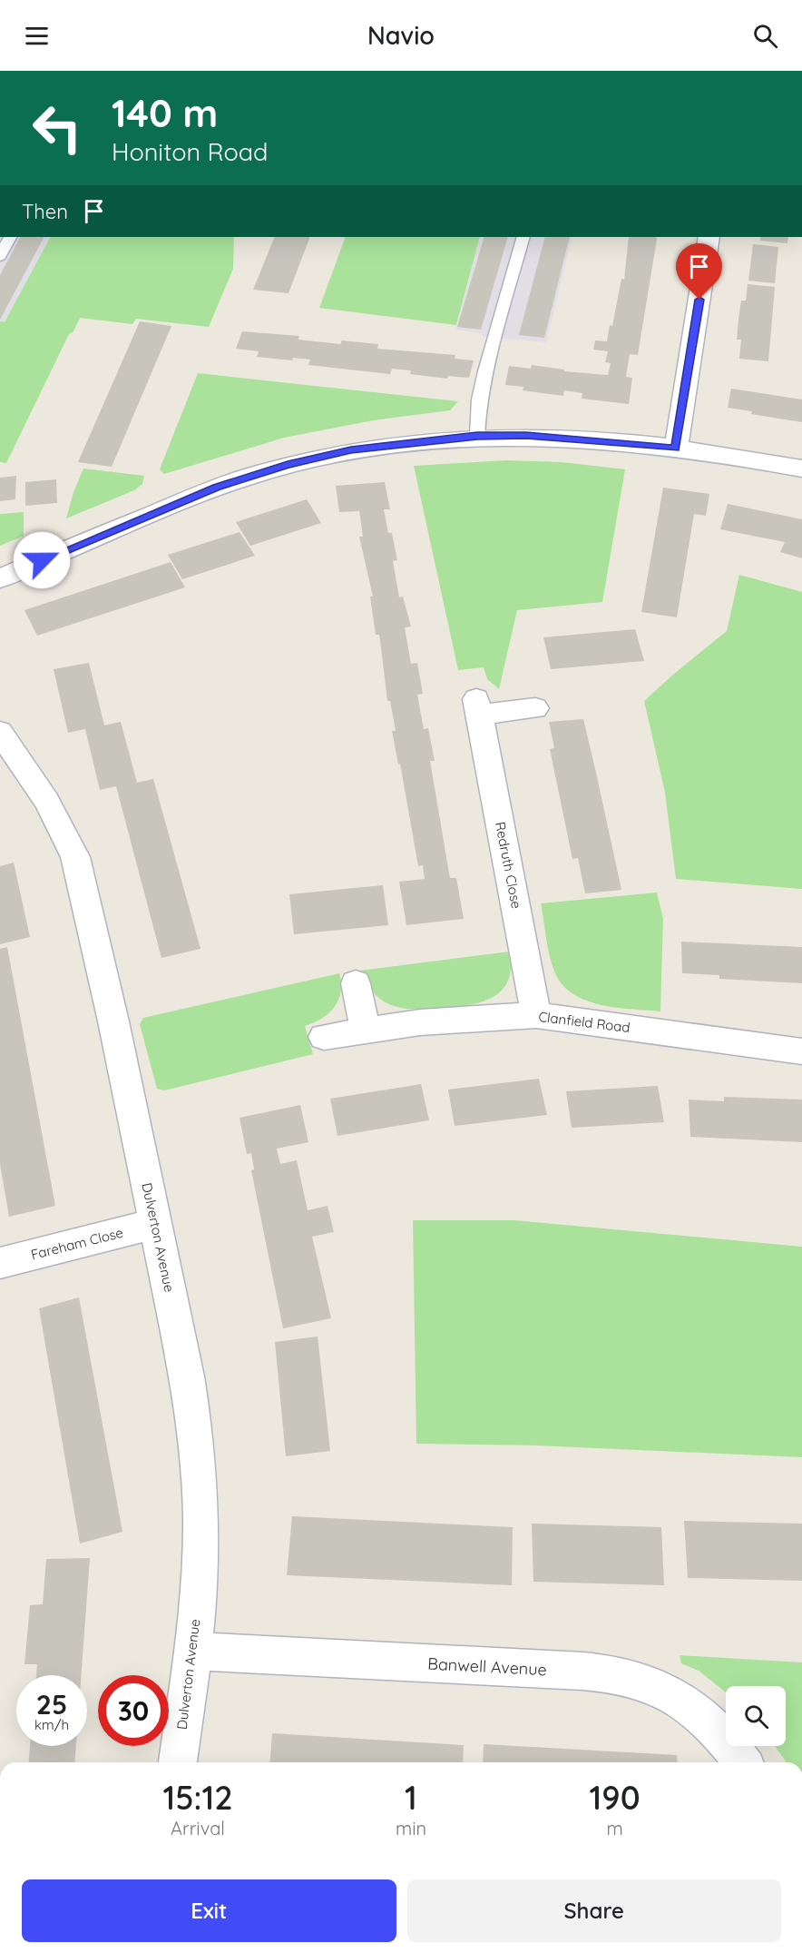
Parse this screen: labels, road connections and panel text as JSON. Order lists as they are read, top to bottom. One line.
{"streets":{"street":["Redruth Close","Clanfield Road","Dulverton Avenue","Fareham Close","Banwell Avenue"]},"crossings":[["Redruth Close","Clanfield Road"],["Dulverton Avenue","Fareham Close"],["Dulverton Avenue","Banwell Avenue"]],"page":{"header":"Navio","turn":["140 m","Honiton Road"],"then":"Then","speed":"25 km/h","limit":"30","eta":["15:12","Arrival","1","min","190","m"],"buttons":["Exit","Share"]}}
